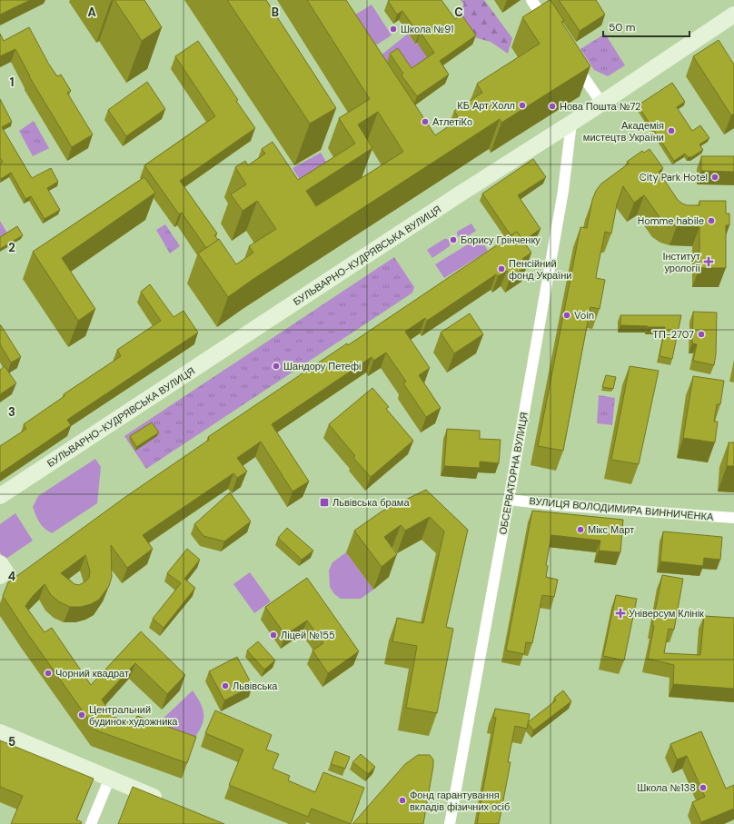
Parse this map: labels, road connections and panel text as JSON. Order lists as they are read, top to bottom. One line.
{"streets":{"main road":["БУЛЬВАРНО-КУДРЯВСЬКА ВУЛИЦЯ"],"street":["ОБСЕРВАТОРНА ВУЛИЦЯ","ВУЛИЦЯ ВОЛОДИМИРА ВИННИЧЕНКА"]},"crossings":[["БУЛЬВАРНО-КУДРЯВСЬКА ВУЛИЦЯ","ОБСЕРВАТОРНА ВУЛИЦЯ"],["ОБСЕРВАТОРНА ВУЛИЦЯ","ВУЛИЦЯ ВОЛОДИМИРА ВИННИЧЕНКА"]],"places":{"other":["Школа №91","КБ Арт Холл","Нова Пошта №72","АтлетіКо","Академія мистецтв України","City Park Hotel","Homme habile","Борису Грінченку","Пенсійний фонд України","Voin","ТП-2707","Шандору Петефі","Мікс Март","Ліцей №155","Чорний квадрат","Львівська","Центральний будинок художника","Школа №138","Фонд гарантування вкладів фізичних осіб"],"health":["Інститут урології","Універсум Клінік"],"transit":["Львівська брама"]},"scale_bar":"50 m","grid":{"columns":["A","B","C"],"rows":["1","2","3","4","5"]}}
